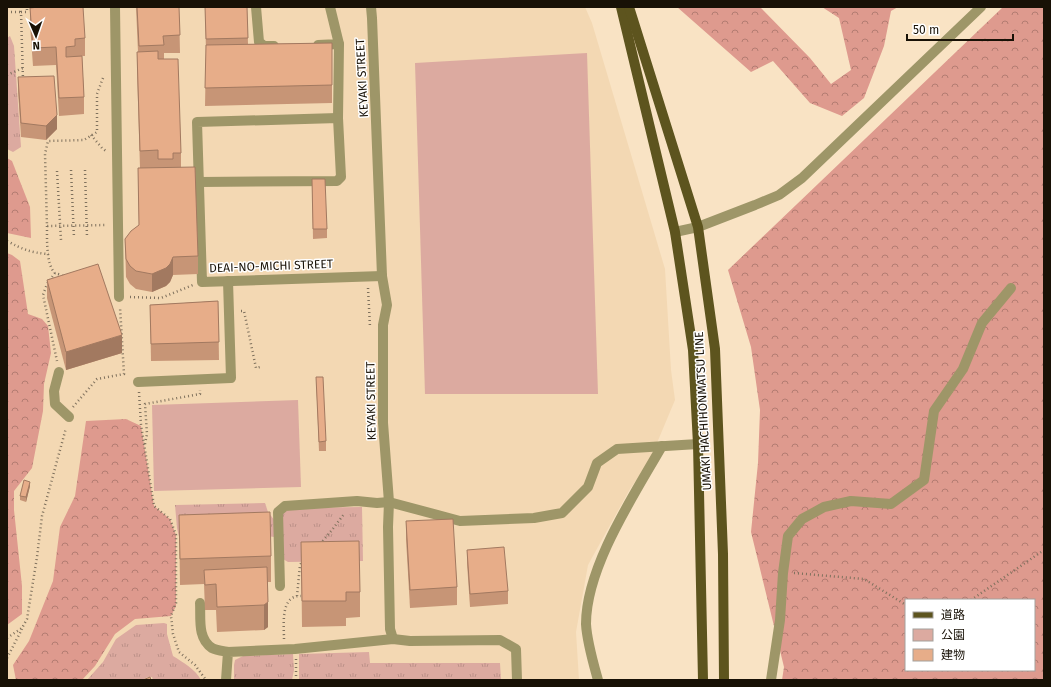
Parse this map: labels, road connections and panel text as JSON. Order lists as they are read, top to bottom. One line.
{"streets":{"main road":["UMAKI HACHIHONMATSU LINE"],"street":["KEYAKI STREET","DEAI-NO-MICHI STREET"]},"crossings":[["KEYAKI STREET","DEAI-NO-MICHI STREET"]],"legend":["道路","公園","建物"],"scale_bar":"50 m","north":"bottom"}
